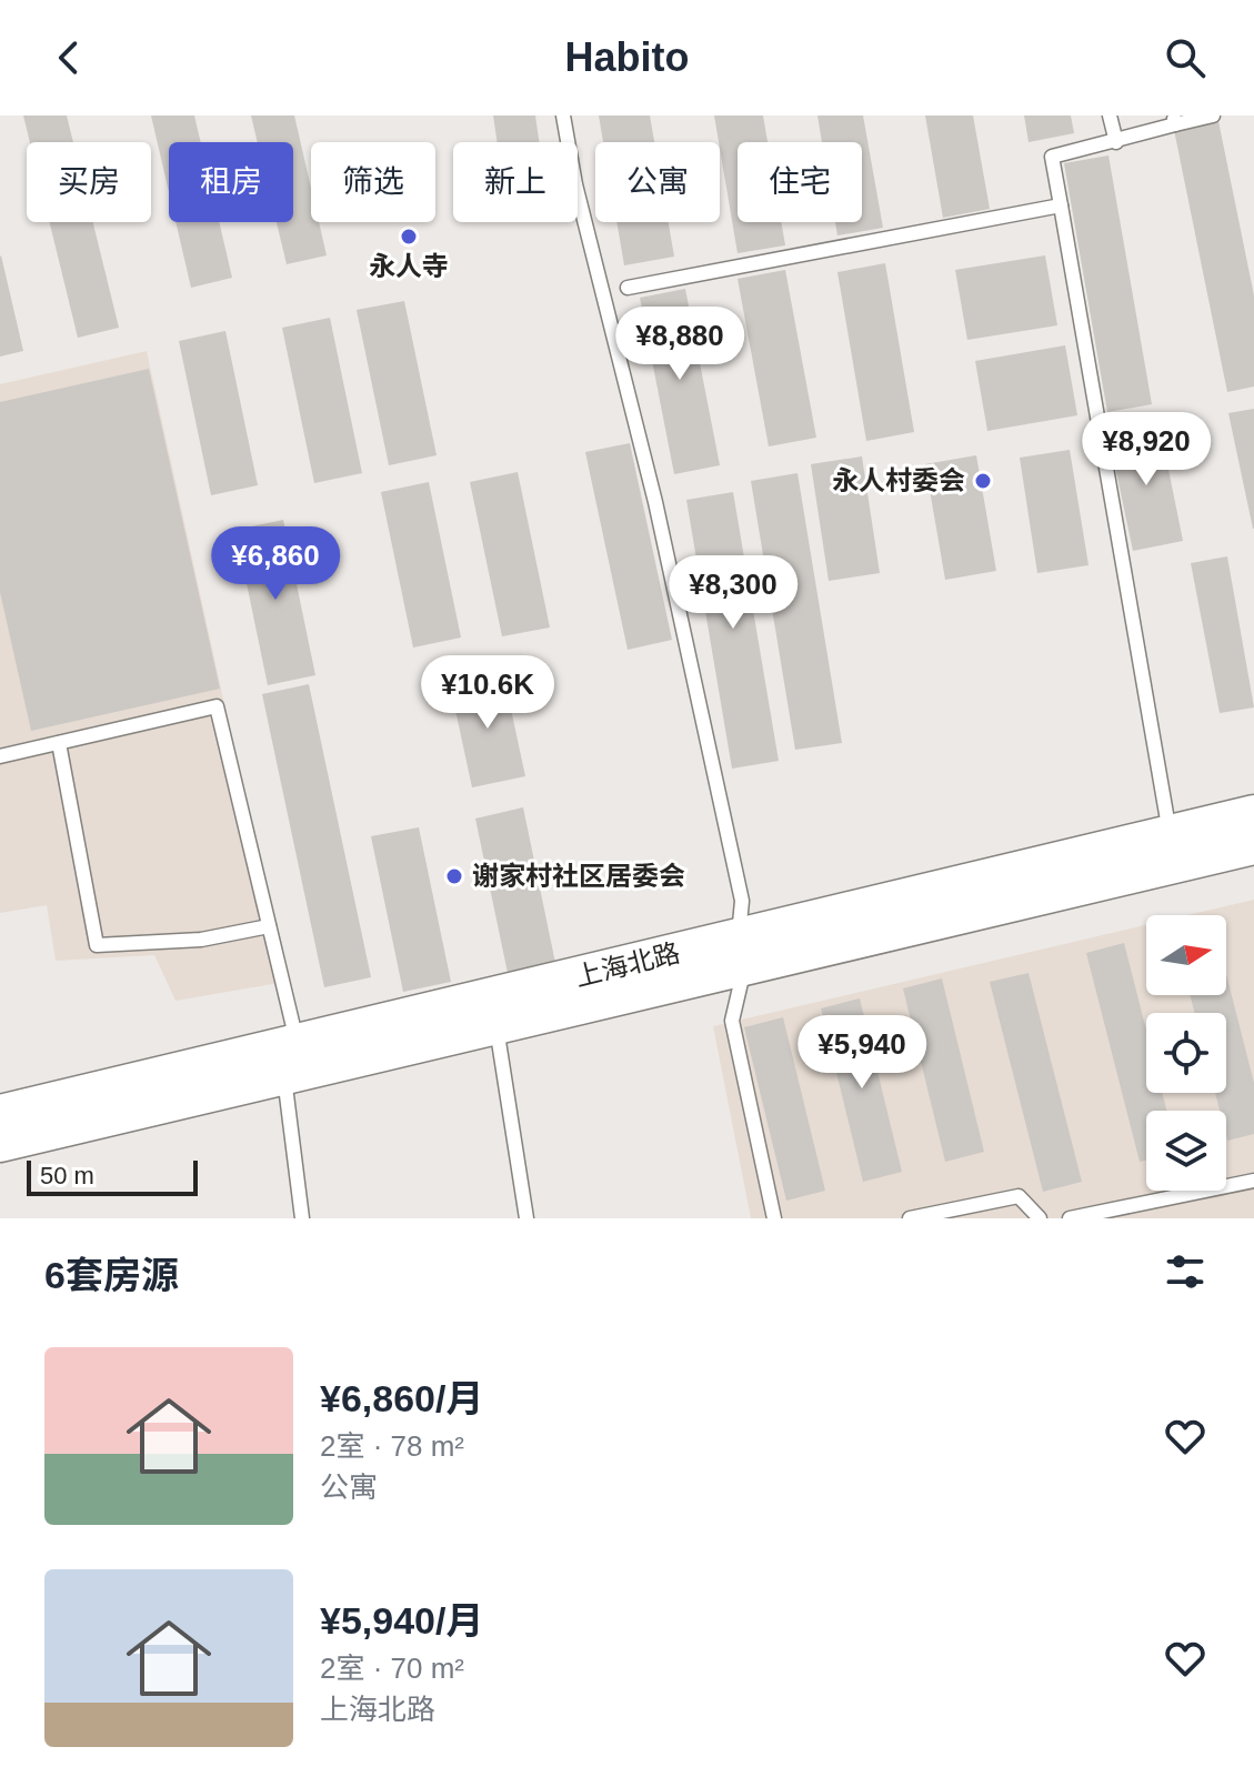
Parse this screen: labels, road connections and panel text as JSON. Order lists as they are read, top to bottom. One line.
{"streets":{"main road":["上海北路"]},"places":["永人寺","永人村委会","谢家村社区居委会"],"scale_bar":"50 m","north":"right","page":{"header":"Habito","chip":["买房","租房","筛选","新上","公寓","住宅"],"price":["¥8,880","¥8,920","¥6,860","¥8,300","¥10.6K","¥5,940"],"scale":"50 m","heading":"6套房源","list":[{"name":"¥6,860/月","note":"2室 · 78 m² · 公寓"},{"name":"¥5,940/月","note":"2室 · 70 m² · 上海北路"}]}}
